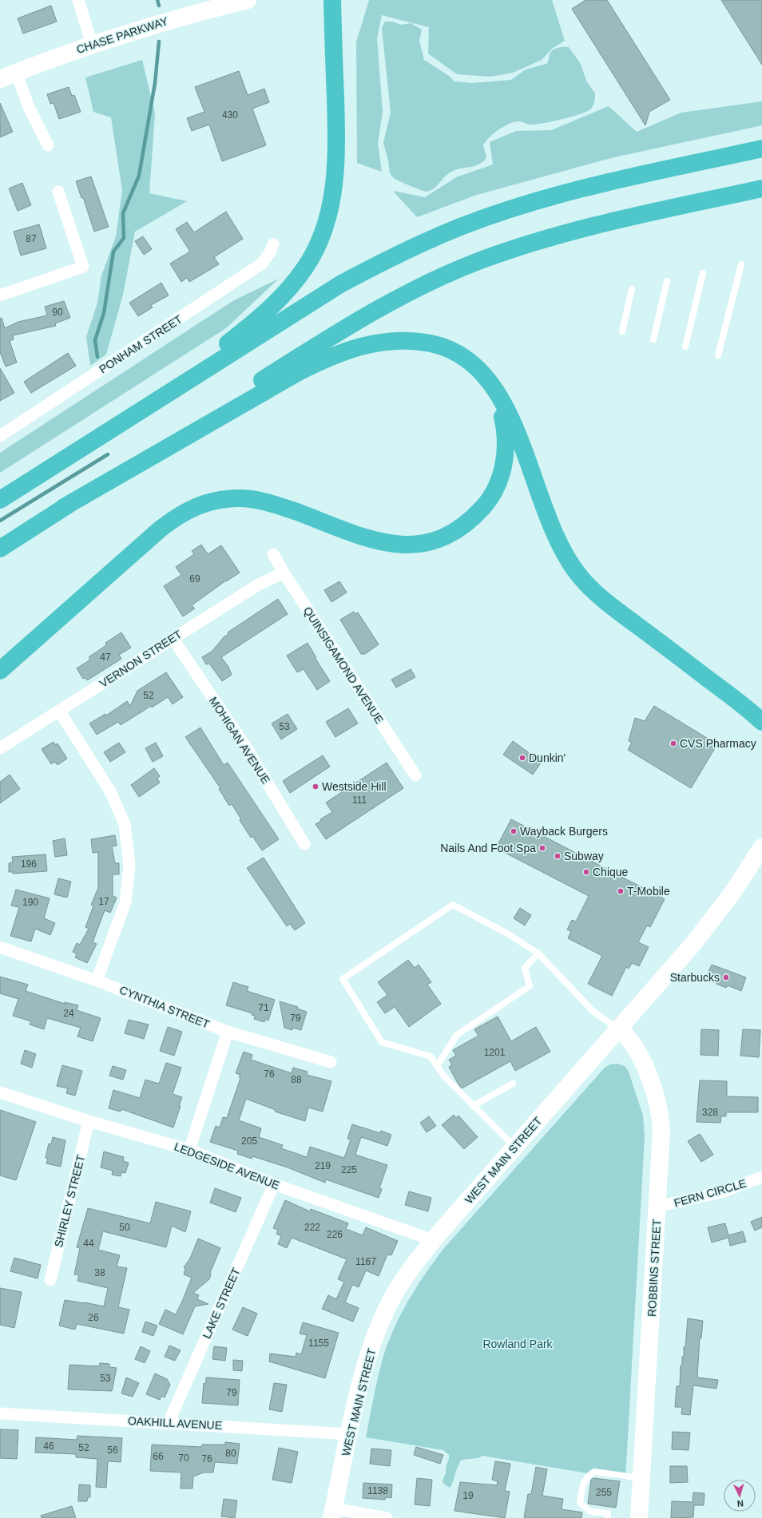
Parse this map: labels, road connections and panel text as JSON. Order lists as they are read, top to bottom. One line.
{"streets":{"main road":["CHASE PARKWAY","WEST MAIN STREET","ROBBINS STREET"],"street":["PONHAM STREET","VERNON STREET","QUINSIGAMOND AVENUE","MOHIGAN AVENUE","CYNTHIA STREET","LEDGESIDE AVENUE","FERN CIRCLE","SHIRLEY STREET","LAKE STREET","OAKHILL AVENUE"]},"crossings":[["VERNON STREET","QUINSIGAMOND AVENUE"],["VERNON STREET","MOHIGAN AVENUE"],["WEST MAIN STREET","LEDGESIDE AVENUE"],["WEST MAIN STREET","ROBBINS STREET"],["WEST MAIN STREET","OAKHILL AVENUE"],["LEDGESIDE AVENUE","SHIRLEY STREET"],["LEDGESIDE AVENUE","LAKE STREET"],["FERN CIRCLE","ROBBINS STREET"],["LAKE STREET","OAKHILL AVENUE"]],"parks":["Rowland Park"],"places":["CVS Pharmacy","Dunkin'","Westside Hill","Wayback Burgers","Nails And Foot Spa","Subway","Chique","T-Mobile","Starbucks"],"house_numbers":["430","87","90","69","47","52","53","111","196","17","190","71","24","79","1201","76","88","328","205","219","225","50","222","226","44","1167","38","26","1155","53","79","46","52","56","80","66","70","76","1138","255","19"],"north":"bottom"}
